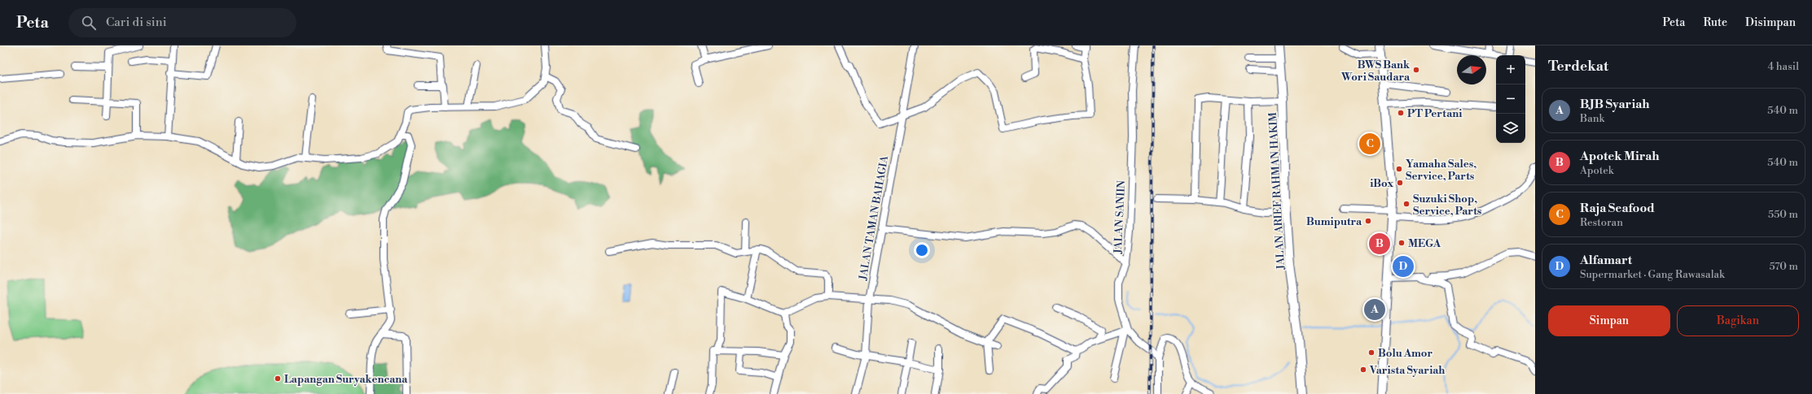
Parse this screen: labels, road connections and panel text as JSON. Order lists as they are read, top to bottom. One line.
{"streets":{"main road":["JALAN ARIEF RAHMAN HAKIM"],"street":["JALAN SANIIN","JALAN TAMAN BAHAGIA"]},"places":["BWS Bank Wori Saudara","PT Pertani","Yamaha Sales, Service, Parts","iBox","Suzuki Shop, Service, Parts","Bumiputra","MEGA","Bolu Amor","Varista Syariah","Lapangan Suryakencana"],"north":"right","page":{"header":"Peta","search":"Cari di sini","nav":["Peta","Rute","Disimpan"],"heading":["Terdekat","4 hasil"],"map_buttons":["+","−"],"list":[{"mark":"A","name":"BJB Syariah","note":"Bank","value":"540 m"},{"mark":"B","name":"Apotek Mirah","note":"Apotek","value":"540 m"},{"mark":"C","name":"Raja Seafood","note":"Restoran","value":"550 m"},{"mark":"D","name":"Alfamart","note":"Supermarket · Gang Rawasalak","value":"570 m"}],"pins":["C","B","D","A"],"buttons":["Simpan","Bagikan"]}}
